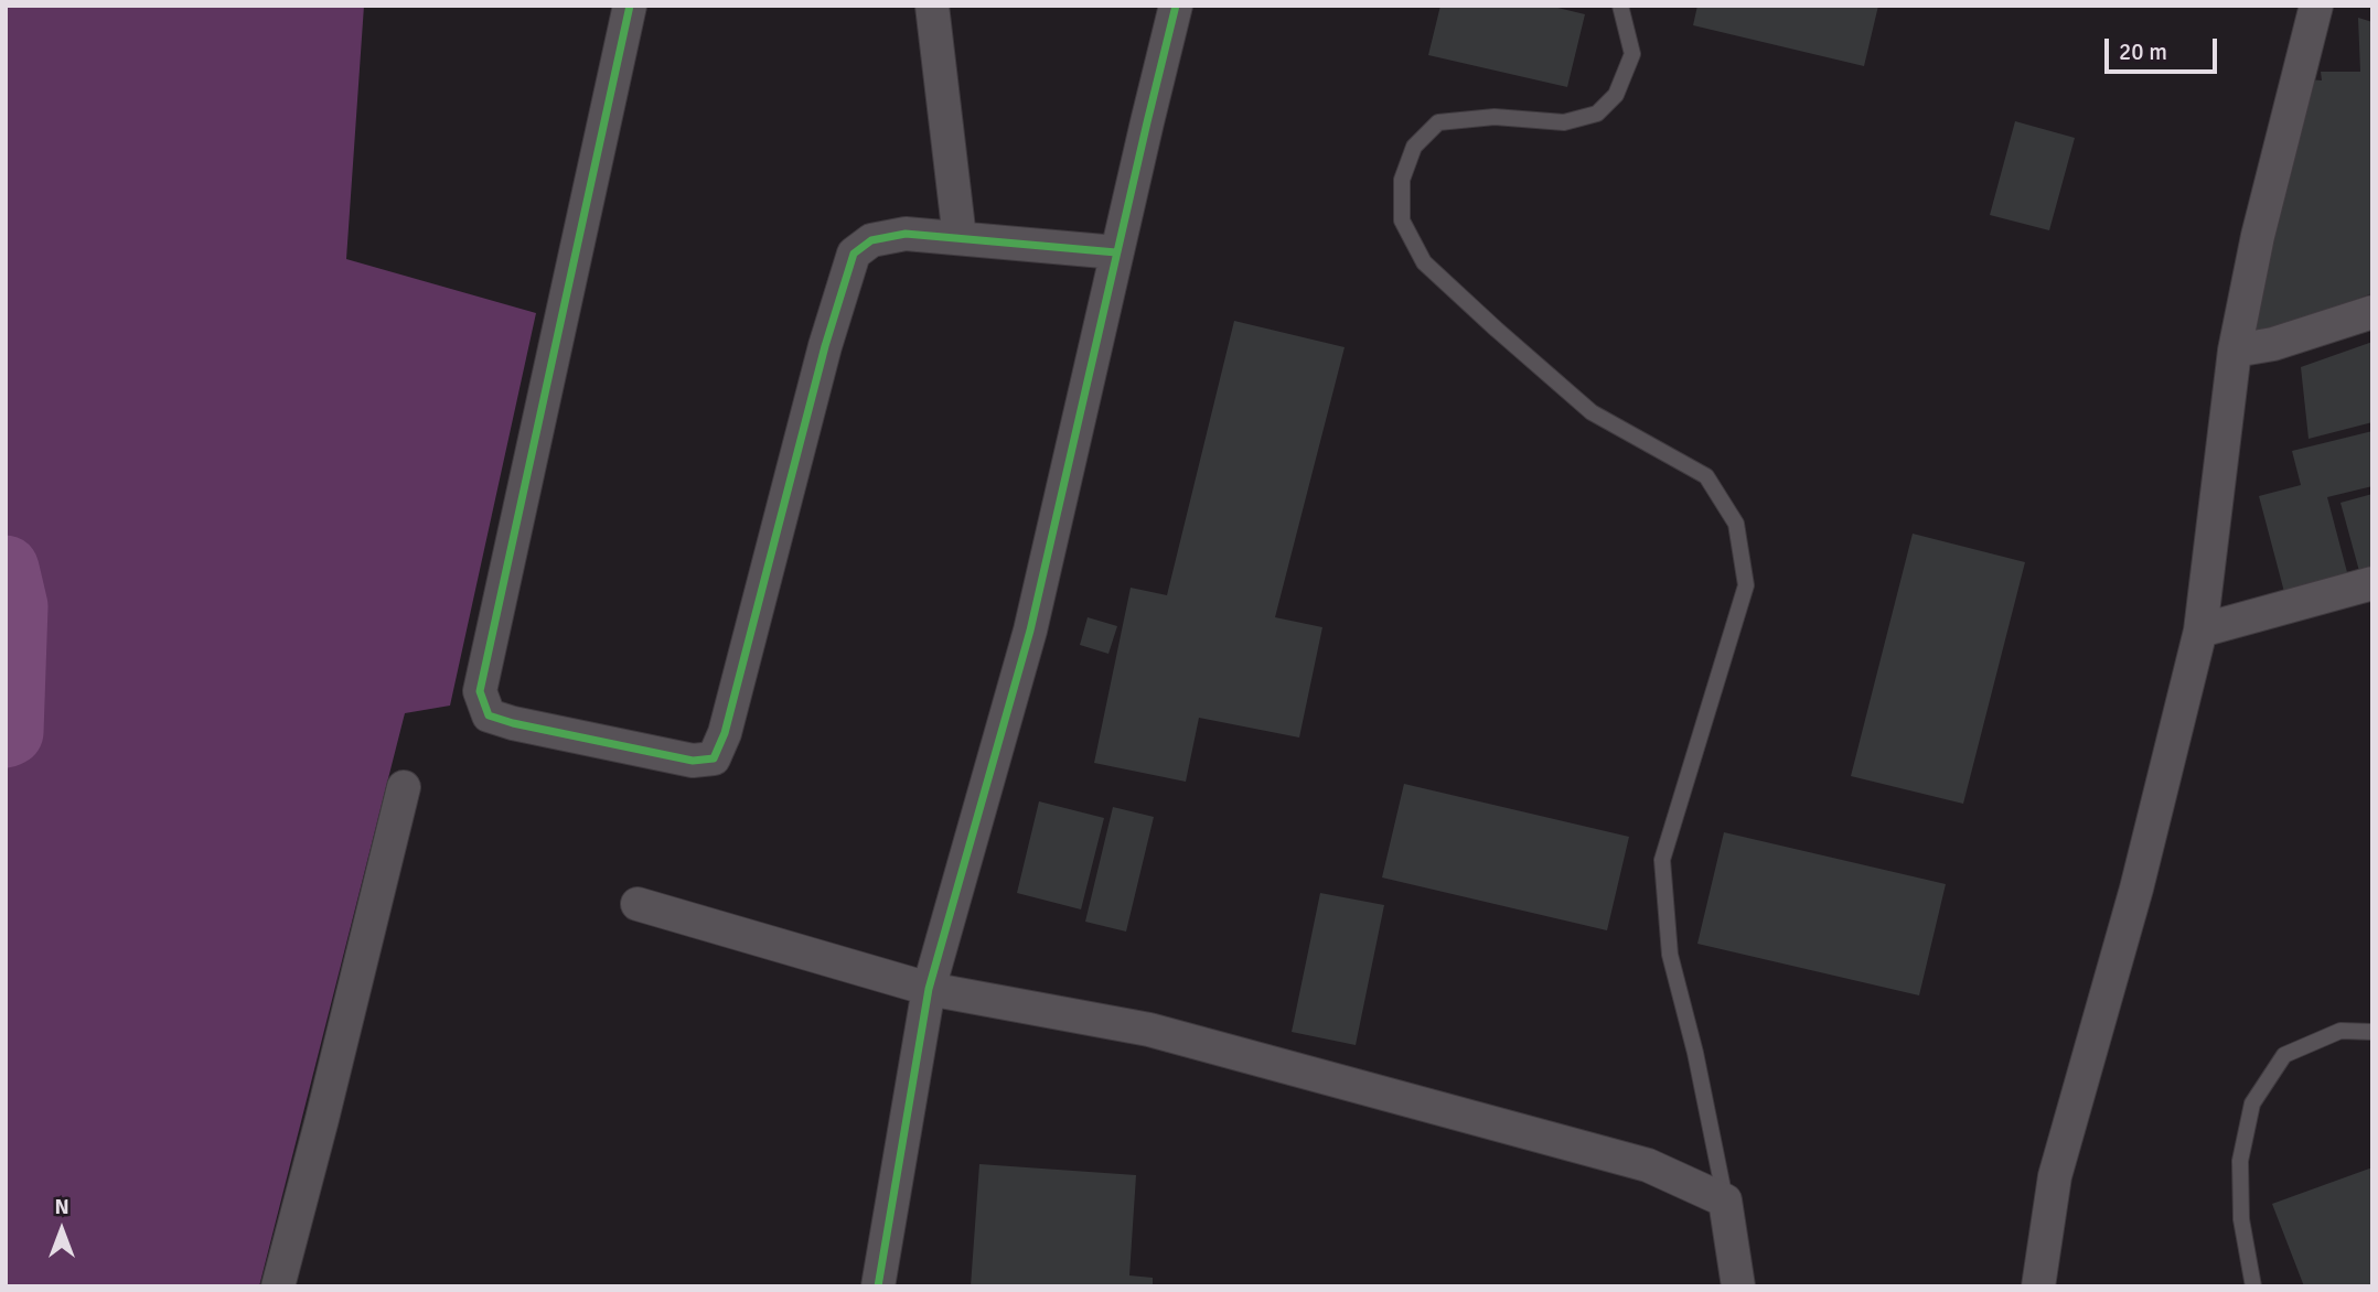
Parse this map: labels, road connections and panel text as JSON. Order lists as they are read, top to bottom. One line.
{"scale_bar":"20 m","north":"top"}
